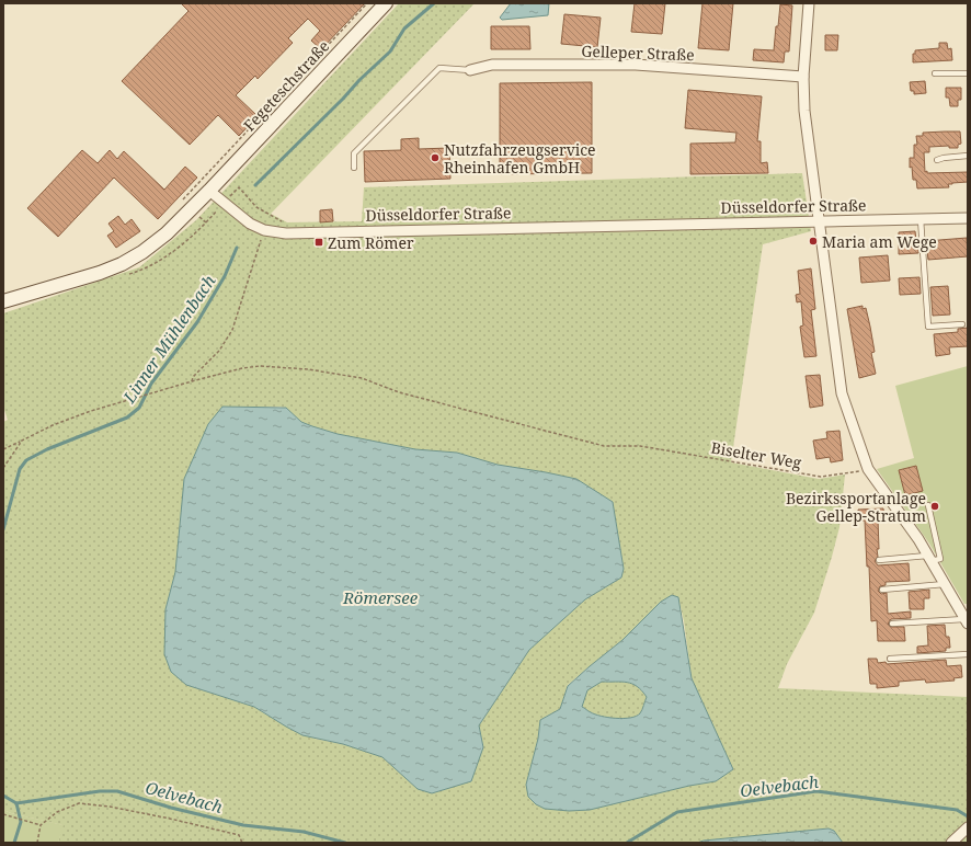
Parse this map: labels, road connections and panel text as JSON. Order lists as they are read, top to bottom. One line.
{"streets":{"main road":["Fegeteschstraße"],"street":["Gelleper Straße","Düsseldorfer Straße"],"path":["Biselter Weg"]},"crossings":[["Fegeteschstraße","Düsseldorfer Straße"]],"water":["Linner Mühlenbach","Römersee","Oelvebach"],"places":{"other":["Nutzfahrzeugservice Rheinhafen GmbH","Maria am Wege","Bezirkssportanlage Gellep-Stratum"],"transit":["Zum Römer"]}}
